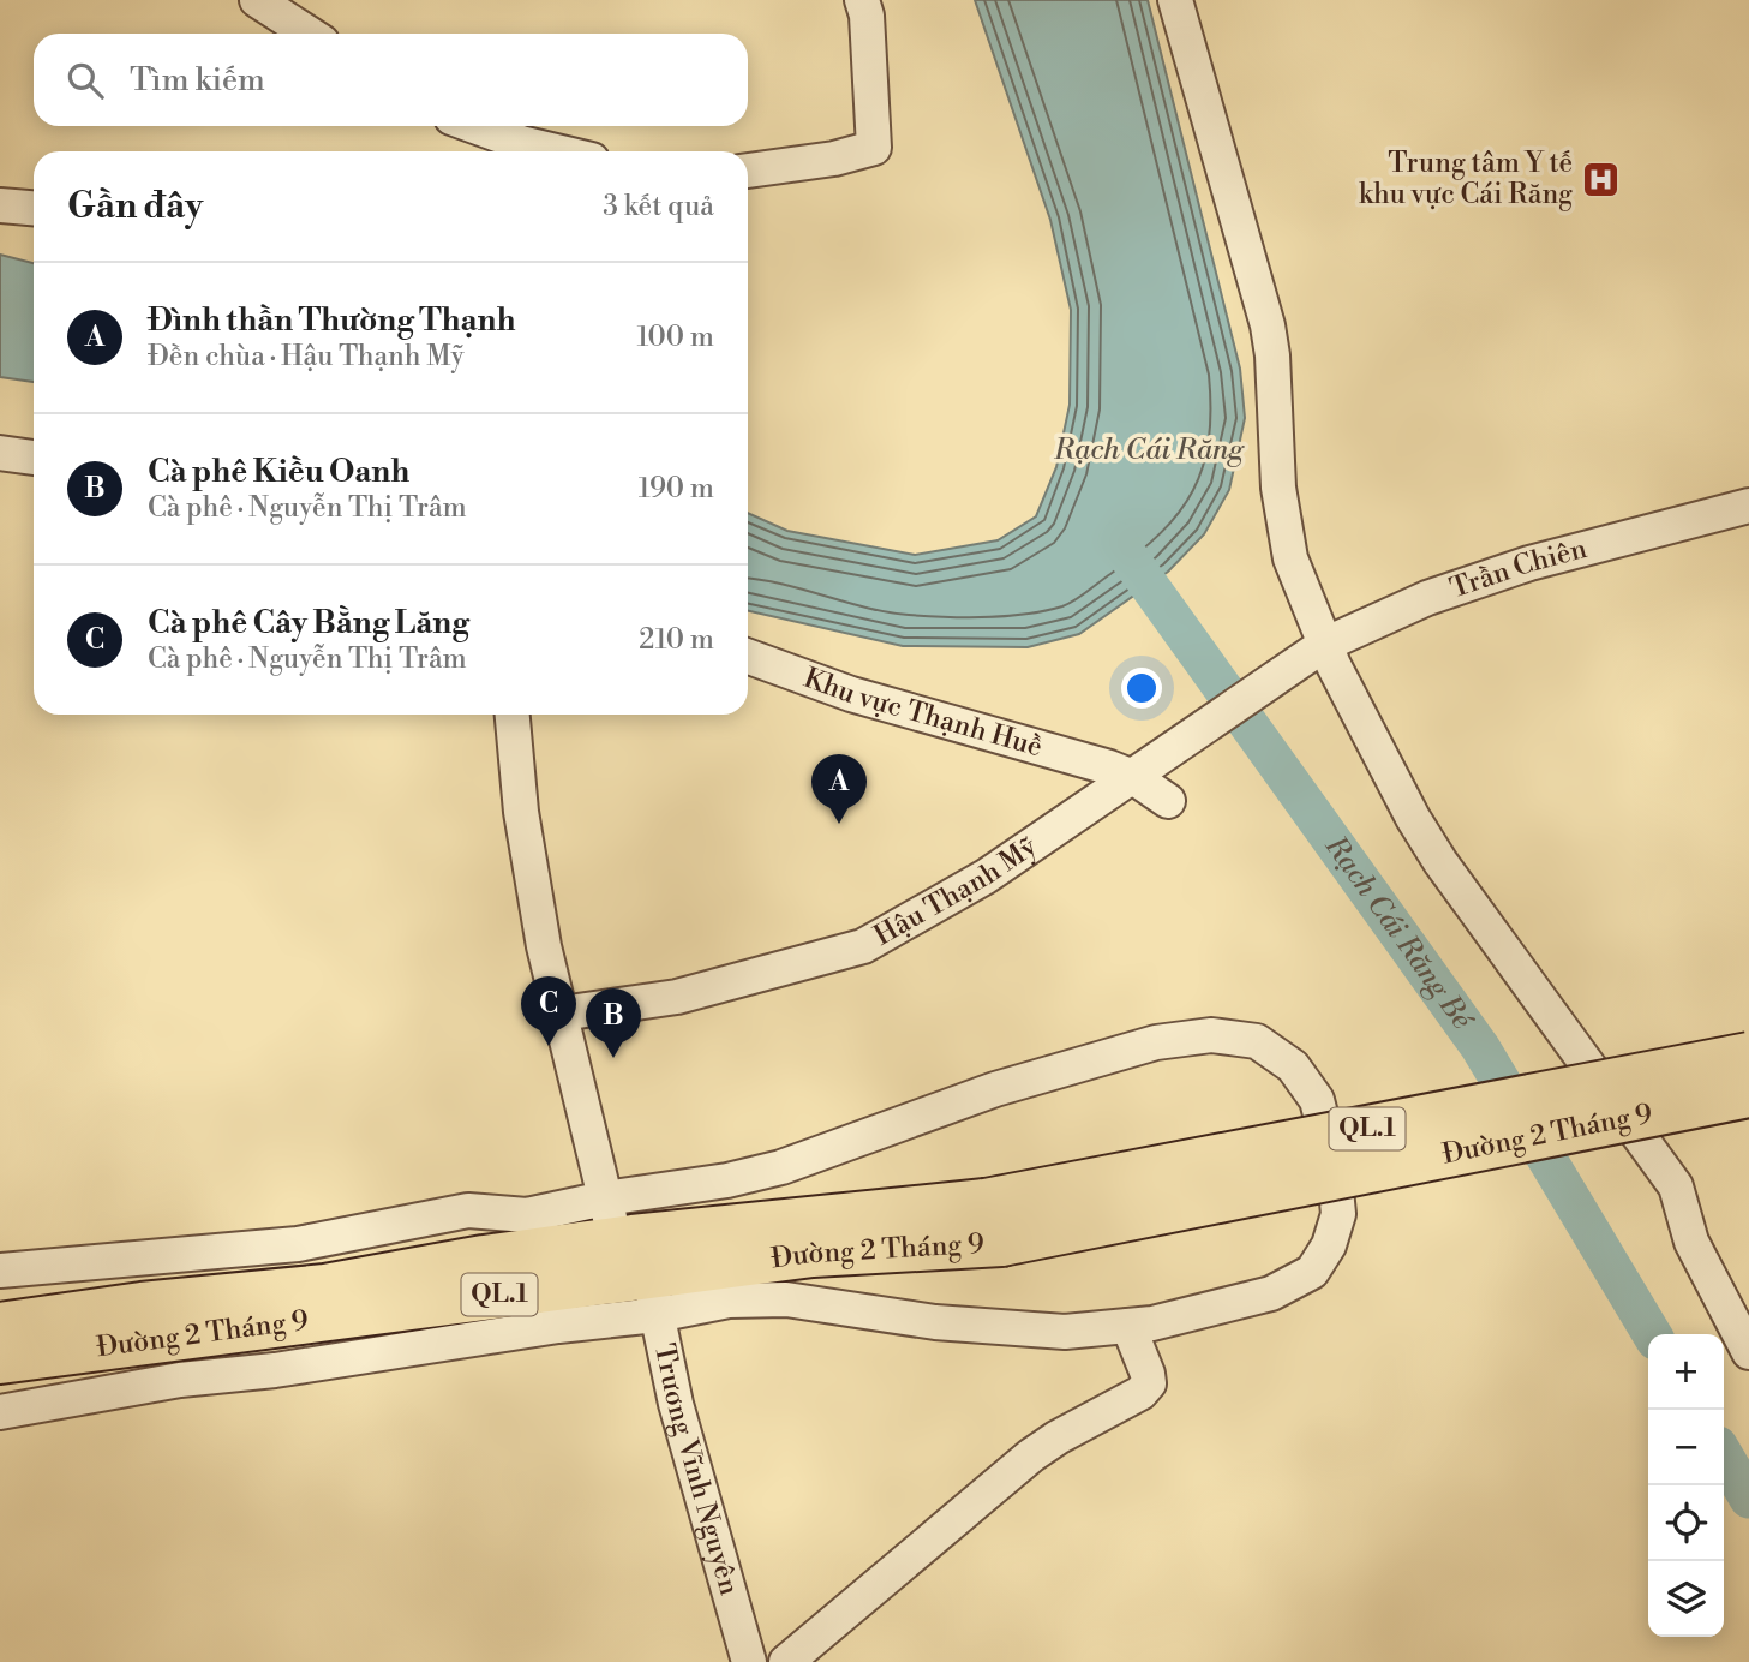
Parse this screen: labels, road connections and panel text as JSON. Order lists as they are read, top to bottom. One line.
{"streets":{"highway":["QL.1","Đường 2 Tháng 9"],"street":["Trần Chiên","Khu vực Thạnh Huề","Hậu Thạnh Mỹ","Trương Vĩnh Nguyên"]},"crossings":[["Trần Chiên","Hậu Thạnh Mỹ"],["Khu vực Thạnh Huề","Hậu Thạnh Mỹ"],["Đường 2 Tháng 9","Trương Vĩnh Nguyên"]],"water":["Rạch Cái Răng","Rạch Cái Răng Bé"],"places":{"hospital":["Trung tâm Y tế khu vực Cái Răng"]},"page":{"search":"Tìm kiếm","heading":["Gần đây","3 kết quả"],"list":[{"mark":"A","name":"Đình thần Thường Thạnh","note":"Đền chùa · Hậu Thạnh Mỹ","value":"100 m"},{"mark":"B","name":"Cà phê Kiều Oanh","note":"Cà phê · Nguyễn Thị Trâm","value":"190 m"},{"mark":"C","name":"Cà phê Cây Bằng Lăng","note":"Cà phê · Nguyễn Thị Trâm","value":"210 m"}],"pins":["A","C","B"],"map_buttons":["+","−"]}}
